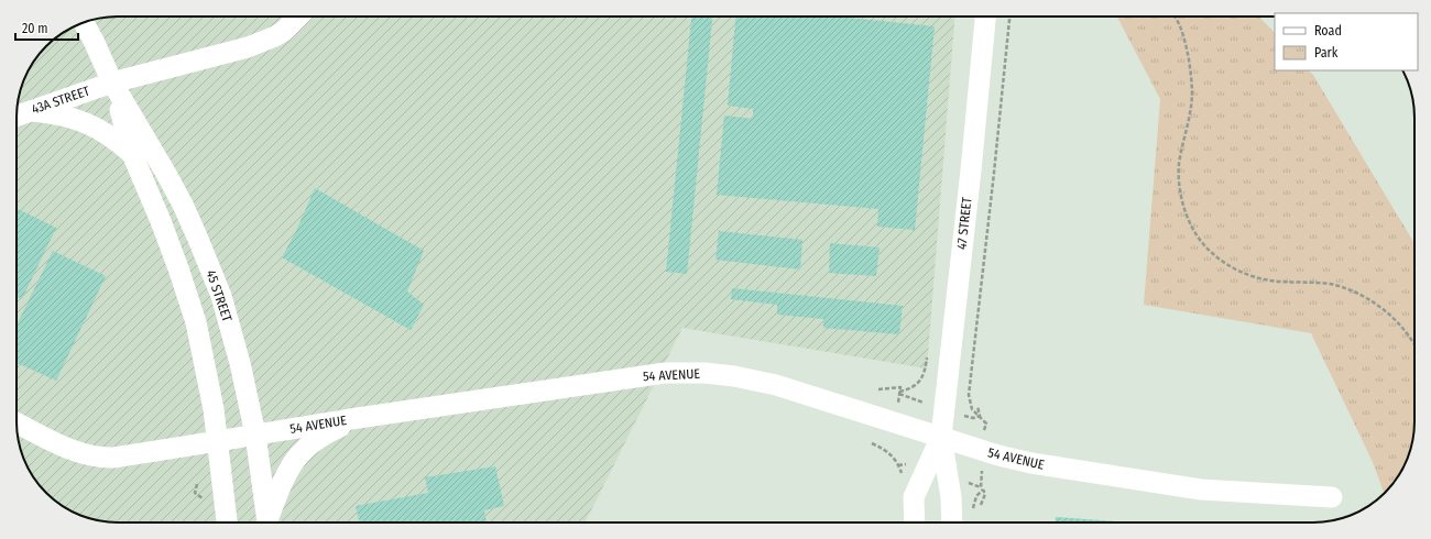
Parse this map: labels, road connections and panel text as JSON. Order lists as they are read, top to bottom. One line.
{"streets":{"street":["43A STREET","47 STREET","45 STREET","54 AVENUE"]},"crossings":[["43A STREET","45 STREET"],["47 STREET","54 AVENUE"],["45 STREET","54 AVENUE"]],"legend":["Road","Park"],"scale_bar":"20 m"}
